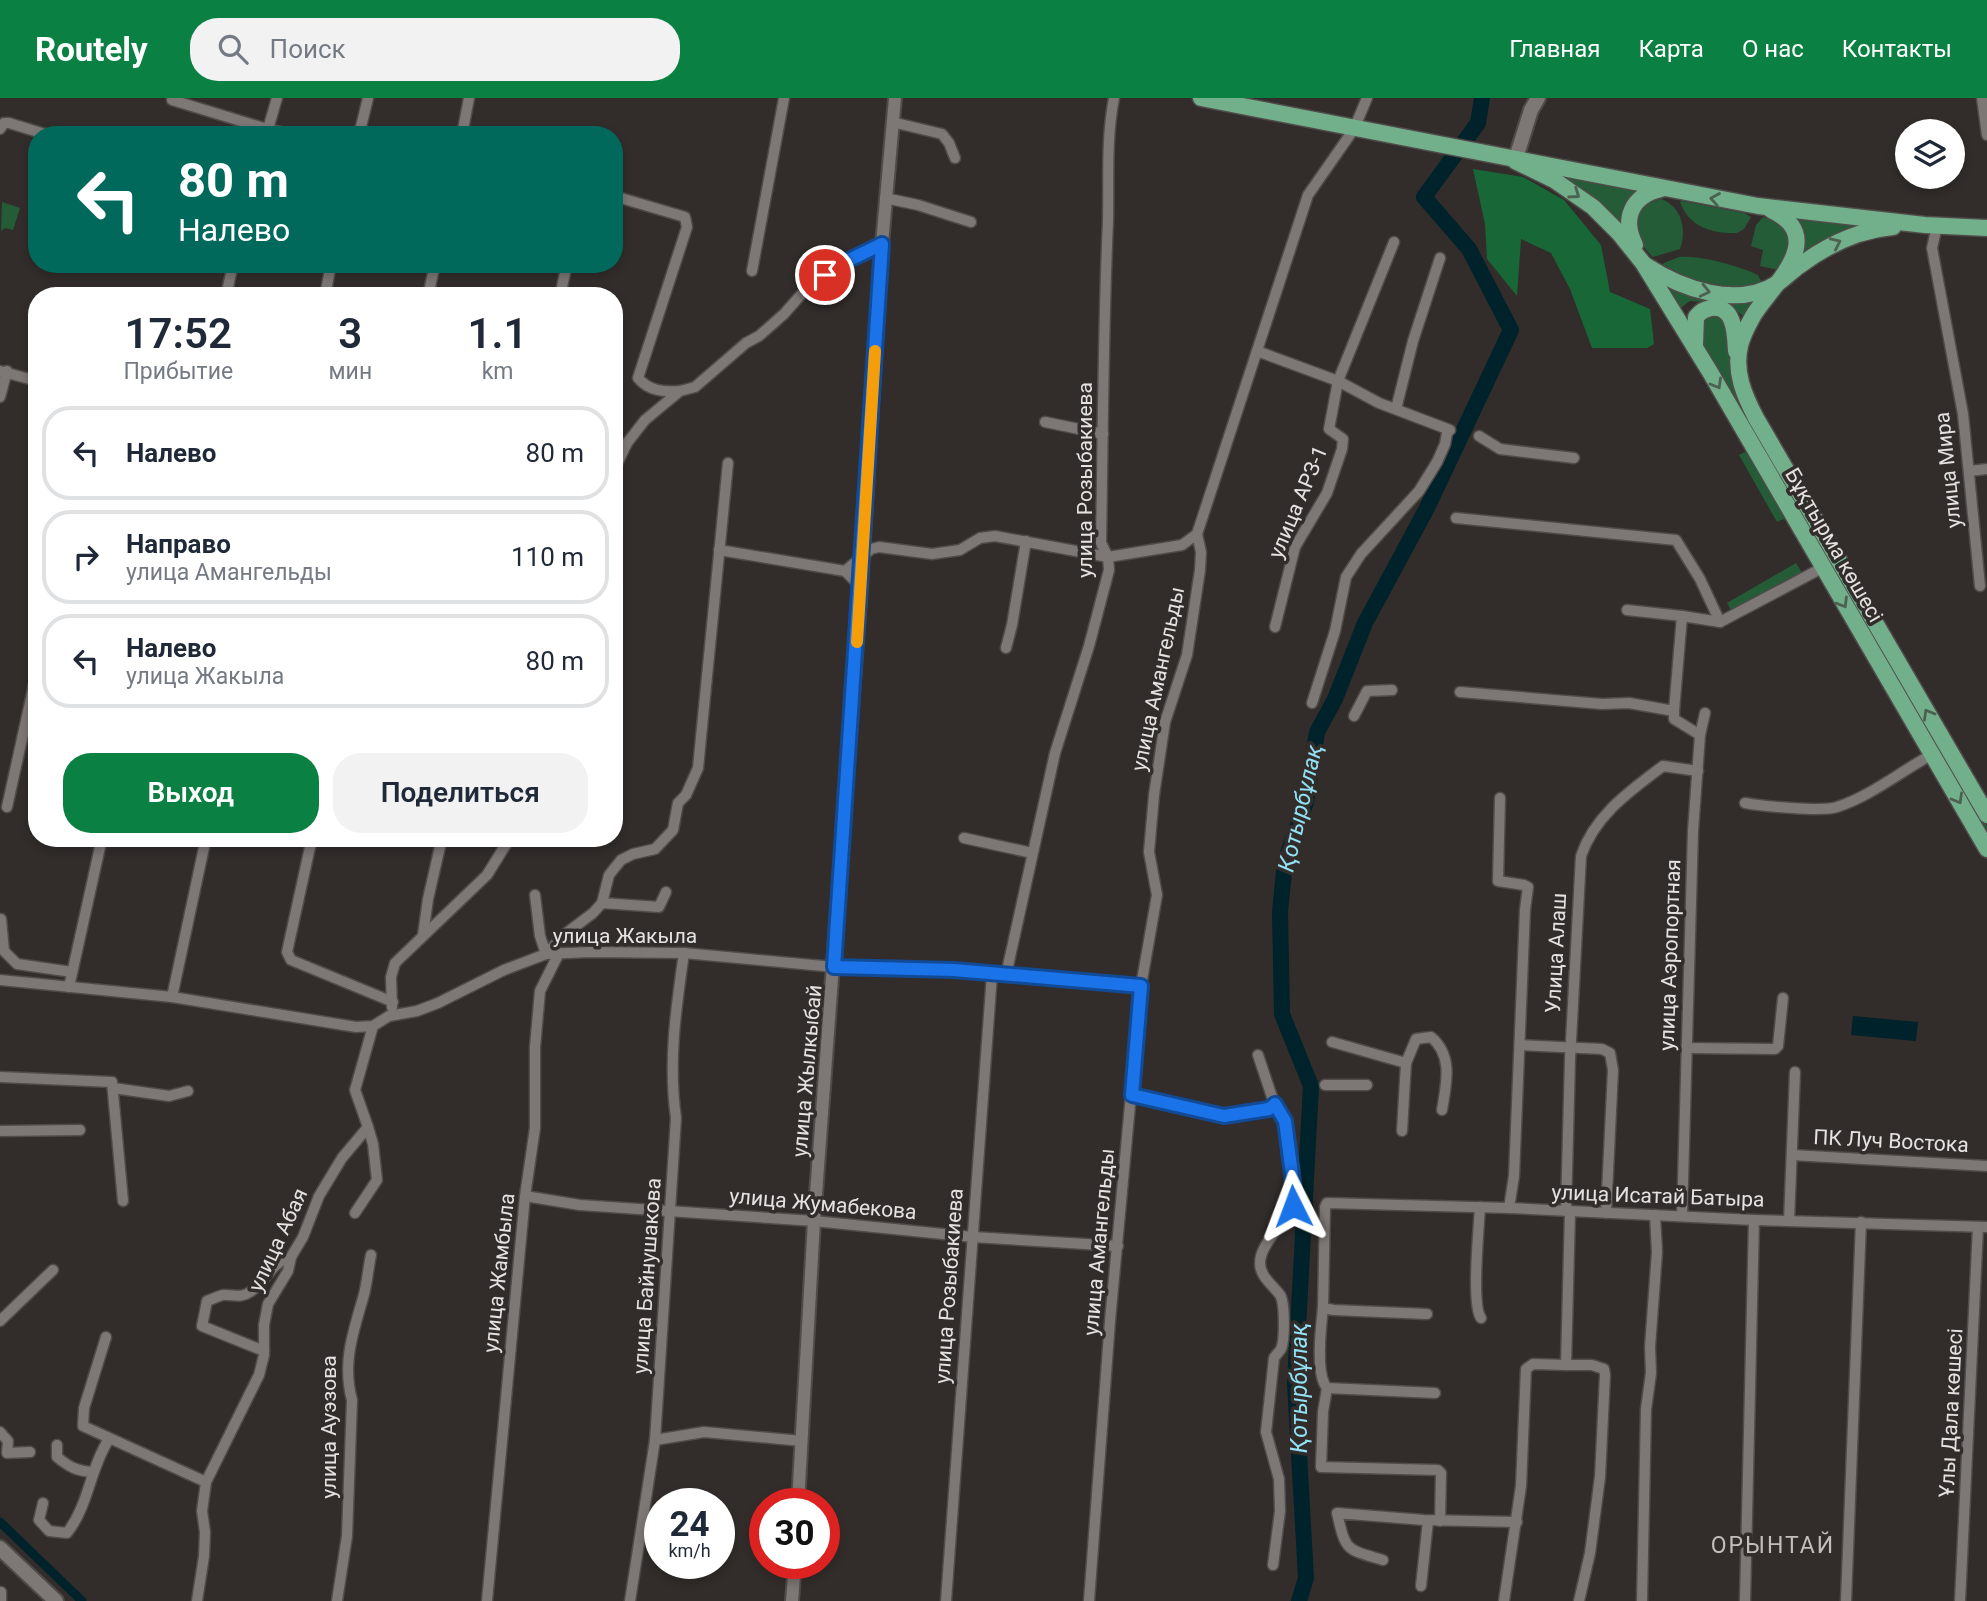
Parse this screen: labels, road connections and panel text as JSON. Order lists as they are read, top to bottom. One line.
{"streets":{"main road":["Бұқтырма көшесі"],"street":["улица Мира","улица Розыбакиева","улица АРЗ-1","улица Амангельды","улица Жакыла","Улица Алаш","улица Аэропортная","улица Жылкыбай","ПК Луч Востока","улица Исатай Батыра","улица Жумабекова","улица Абая","улица Жамбыла","улица Байнушакова","Ұлы Дала көшесі","улица Ауэзова"]},"crossings":[["улица Розыбакиева","улица Жакыла"],["улица Розыбакиева","улица Жумабекова"],["улица Амангельды","улица Жакыла"],["улица Амангельды","улица Жумабекова"],["улица Жакыла","улица Жылкыбай"],["улица Жакыла","улица Жамбыла"],["улица Жакыла","улица Байнушакова"],["Улица Алаш","улица Аэропортная"],["Улица Алаш","улица Исатай Батыра"],["улица Аэропортная","улица Исатай Батыра"],["улица Жылкыбай","улица Жумабекова"],["улица Исатай Батыра","Ұлы Дала көшесі"],["улица Жумабекова","улица Жамбыла"],["улица Жумабекова","улица Байнушакова"]],"districts":["ОРЫНТАЙ"],"water":["Қотырбұлақ"],"page":{"header":"Routely","search":"Поиск","nav":["Главная","Карта","О нас","Контакты"],"turn":["80 m","Налево"],"eta":["17:52","Прибытие","3","мин","1.1","km"],"list":[{"name":"Налево","value":"80 m"},{"name":"Направо","note":"улица Амангельды","value":"110 m"},{"name":"Налево","note":"улица Жакыла","value":"80 m"}],"buttons":["Выход","Поделиться"],"speed":"24 km/h","limit":"30"}}
